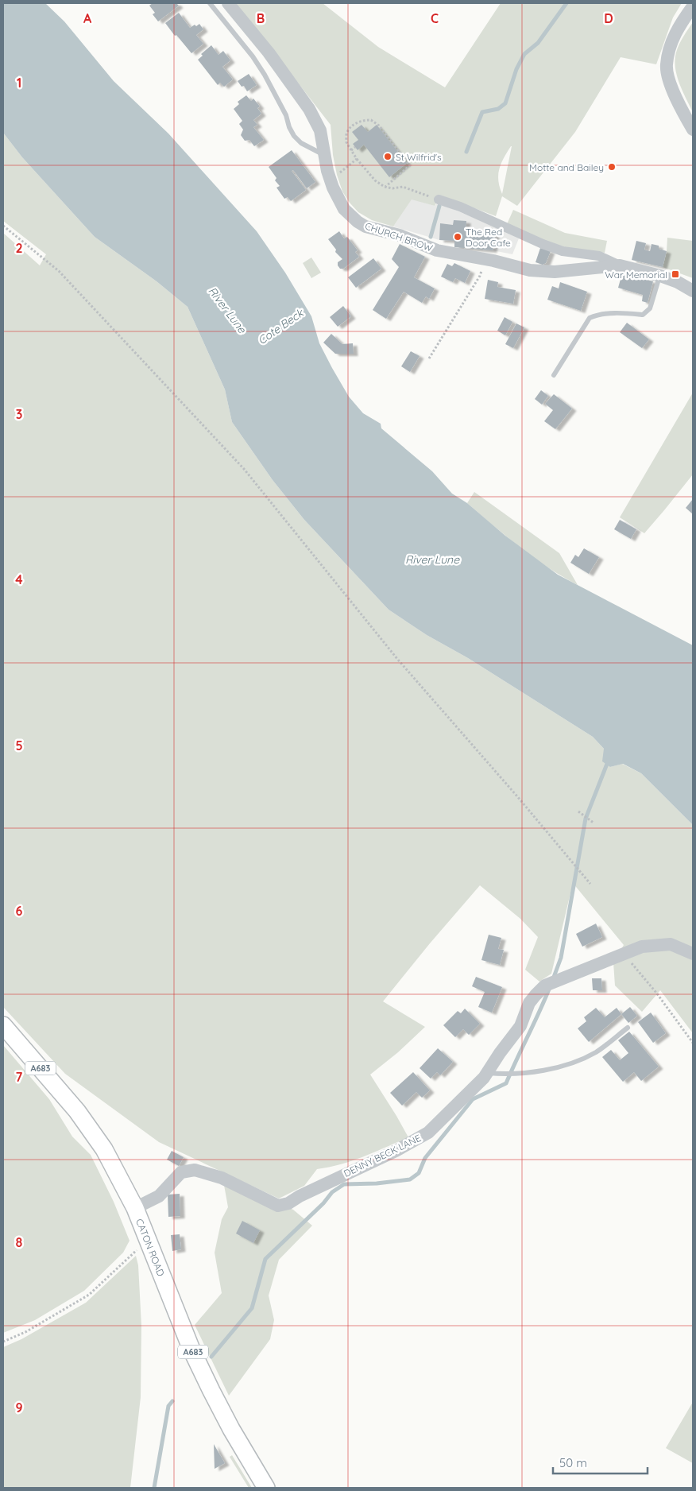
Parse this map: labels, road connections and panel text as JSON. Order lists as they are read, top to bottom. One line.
{"streets":{"highway":["A683","CATON ROAD"],"street":["CHURCH BROW","DENNY BECK LANE"]},"crossings":[["DENNY BECK LANE","CATON ROAD"]],"water":["River Lune","Cote Beck"],"places":{"other":["St Wilfrid's","Motte and Bailey","The Red Door Cafe"],"transit":["War Memorial"]},"scale_bar":"50 m","grid":{"columns":["A","B","C","D"],"rows":["1","2","3","4","5","6","7","8","9"]}}
